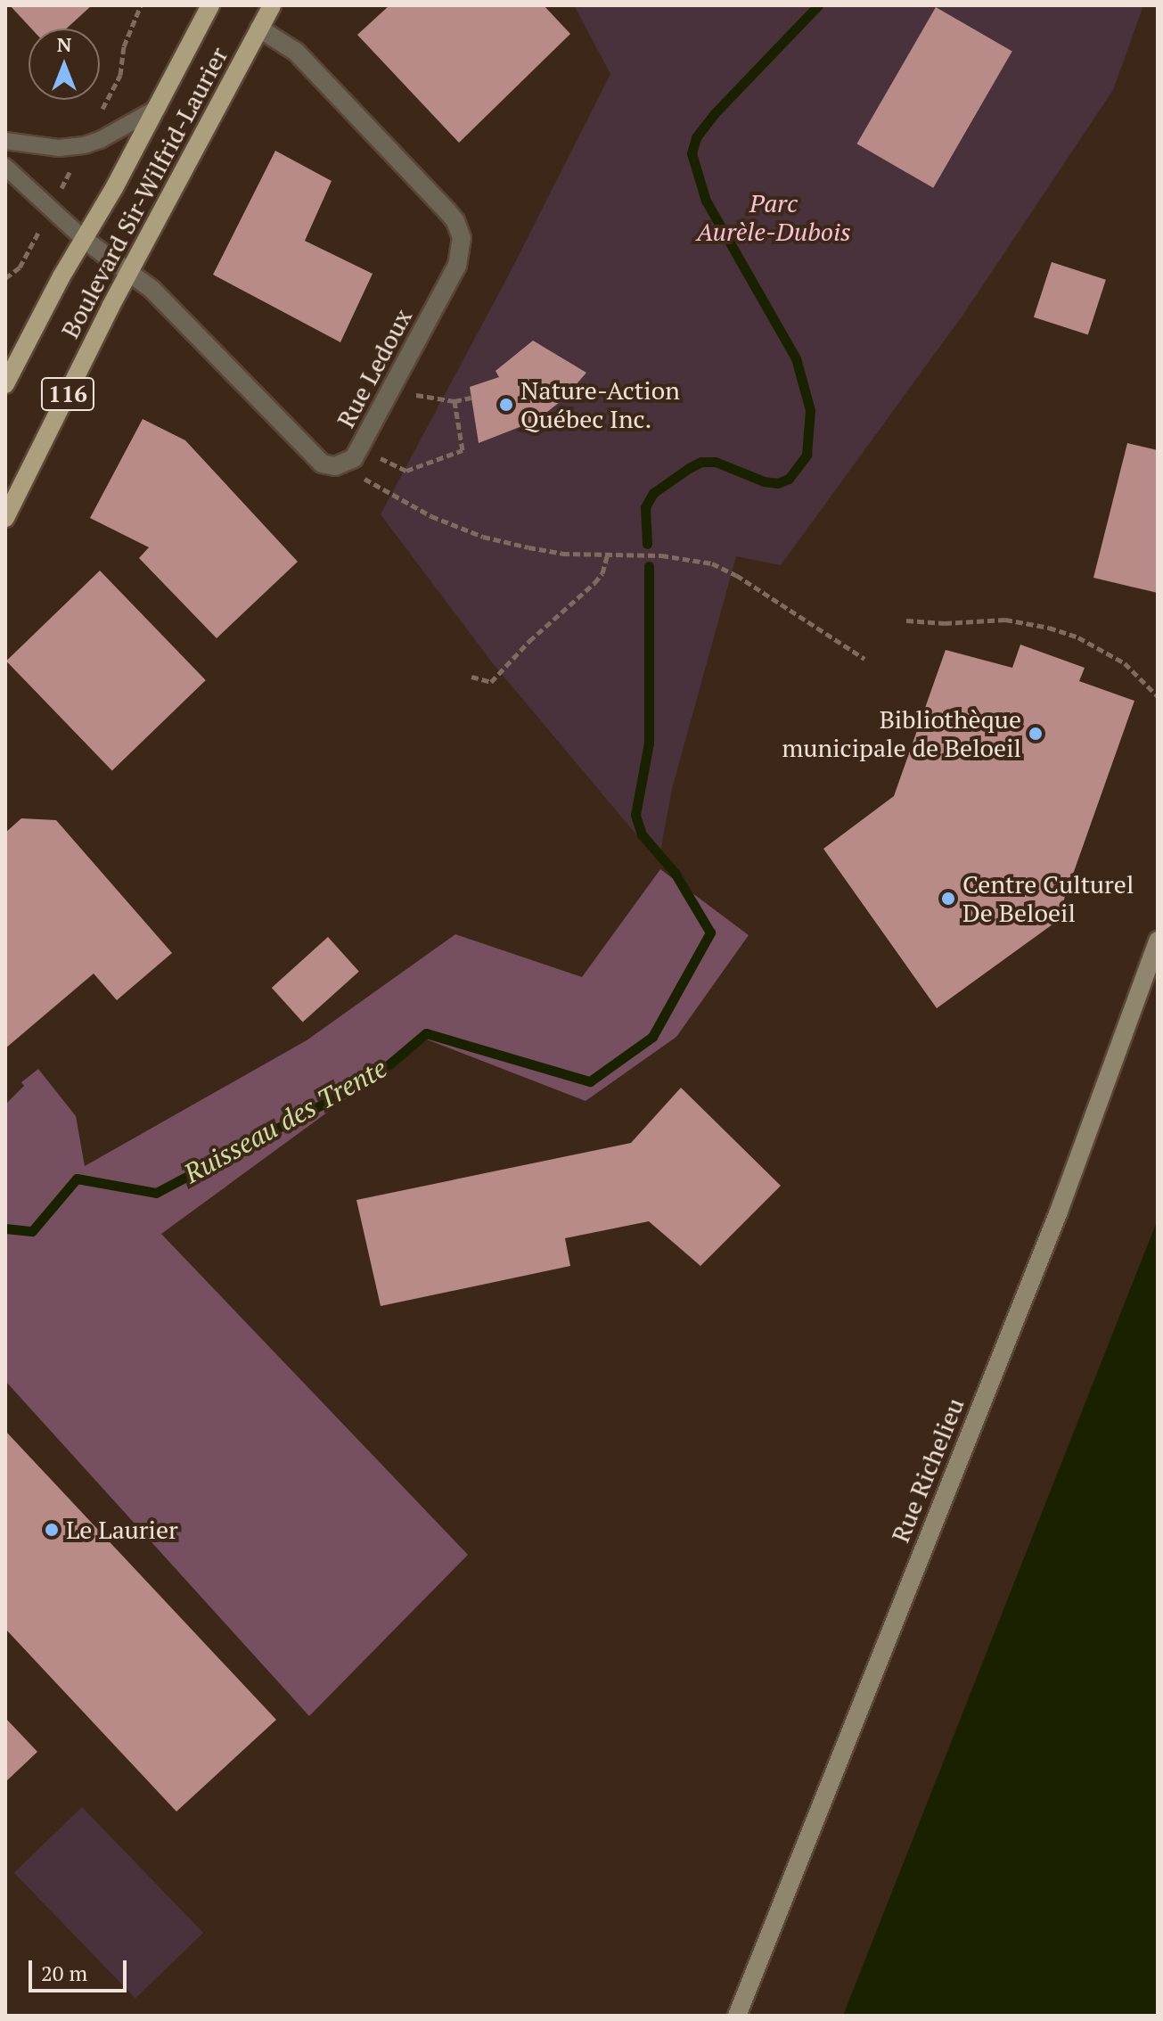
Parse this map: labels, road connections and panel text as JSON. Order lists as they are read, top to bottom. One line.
{"streets":{"main road":["Boulevard Sir-Wilfrid-Laurier","116","Rue Richelieu"],"street":["Rue Ledoux"]},"crossings":[["Boulevard Sir-Wilfrid-Laurier","Rue Ledoux"]],"water":["Ruisseau des Trente"],"parks":["Parc Aurèle-Dubois"],"places":["Nature-Action Québec Inc.","Bibliothèque municipale de Beloeil","Centre Culturel De Beloeil","Le Laurier"],"scale_bar":"20 m","north":"top"}
